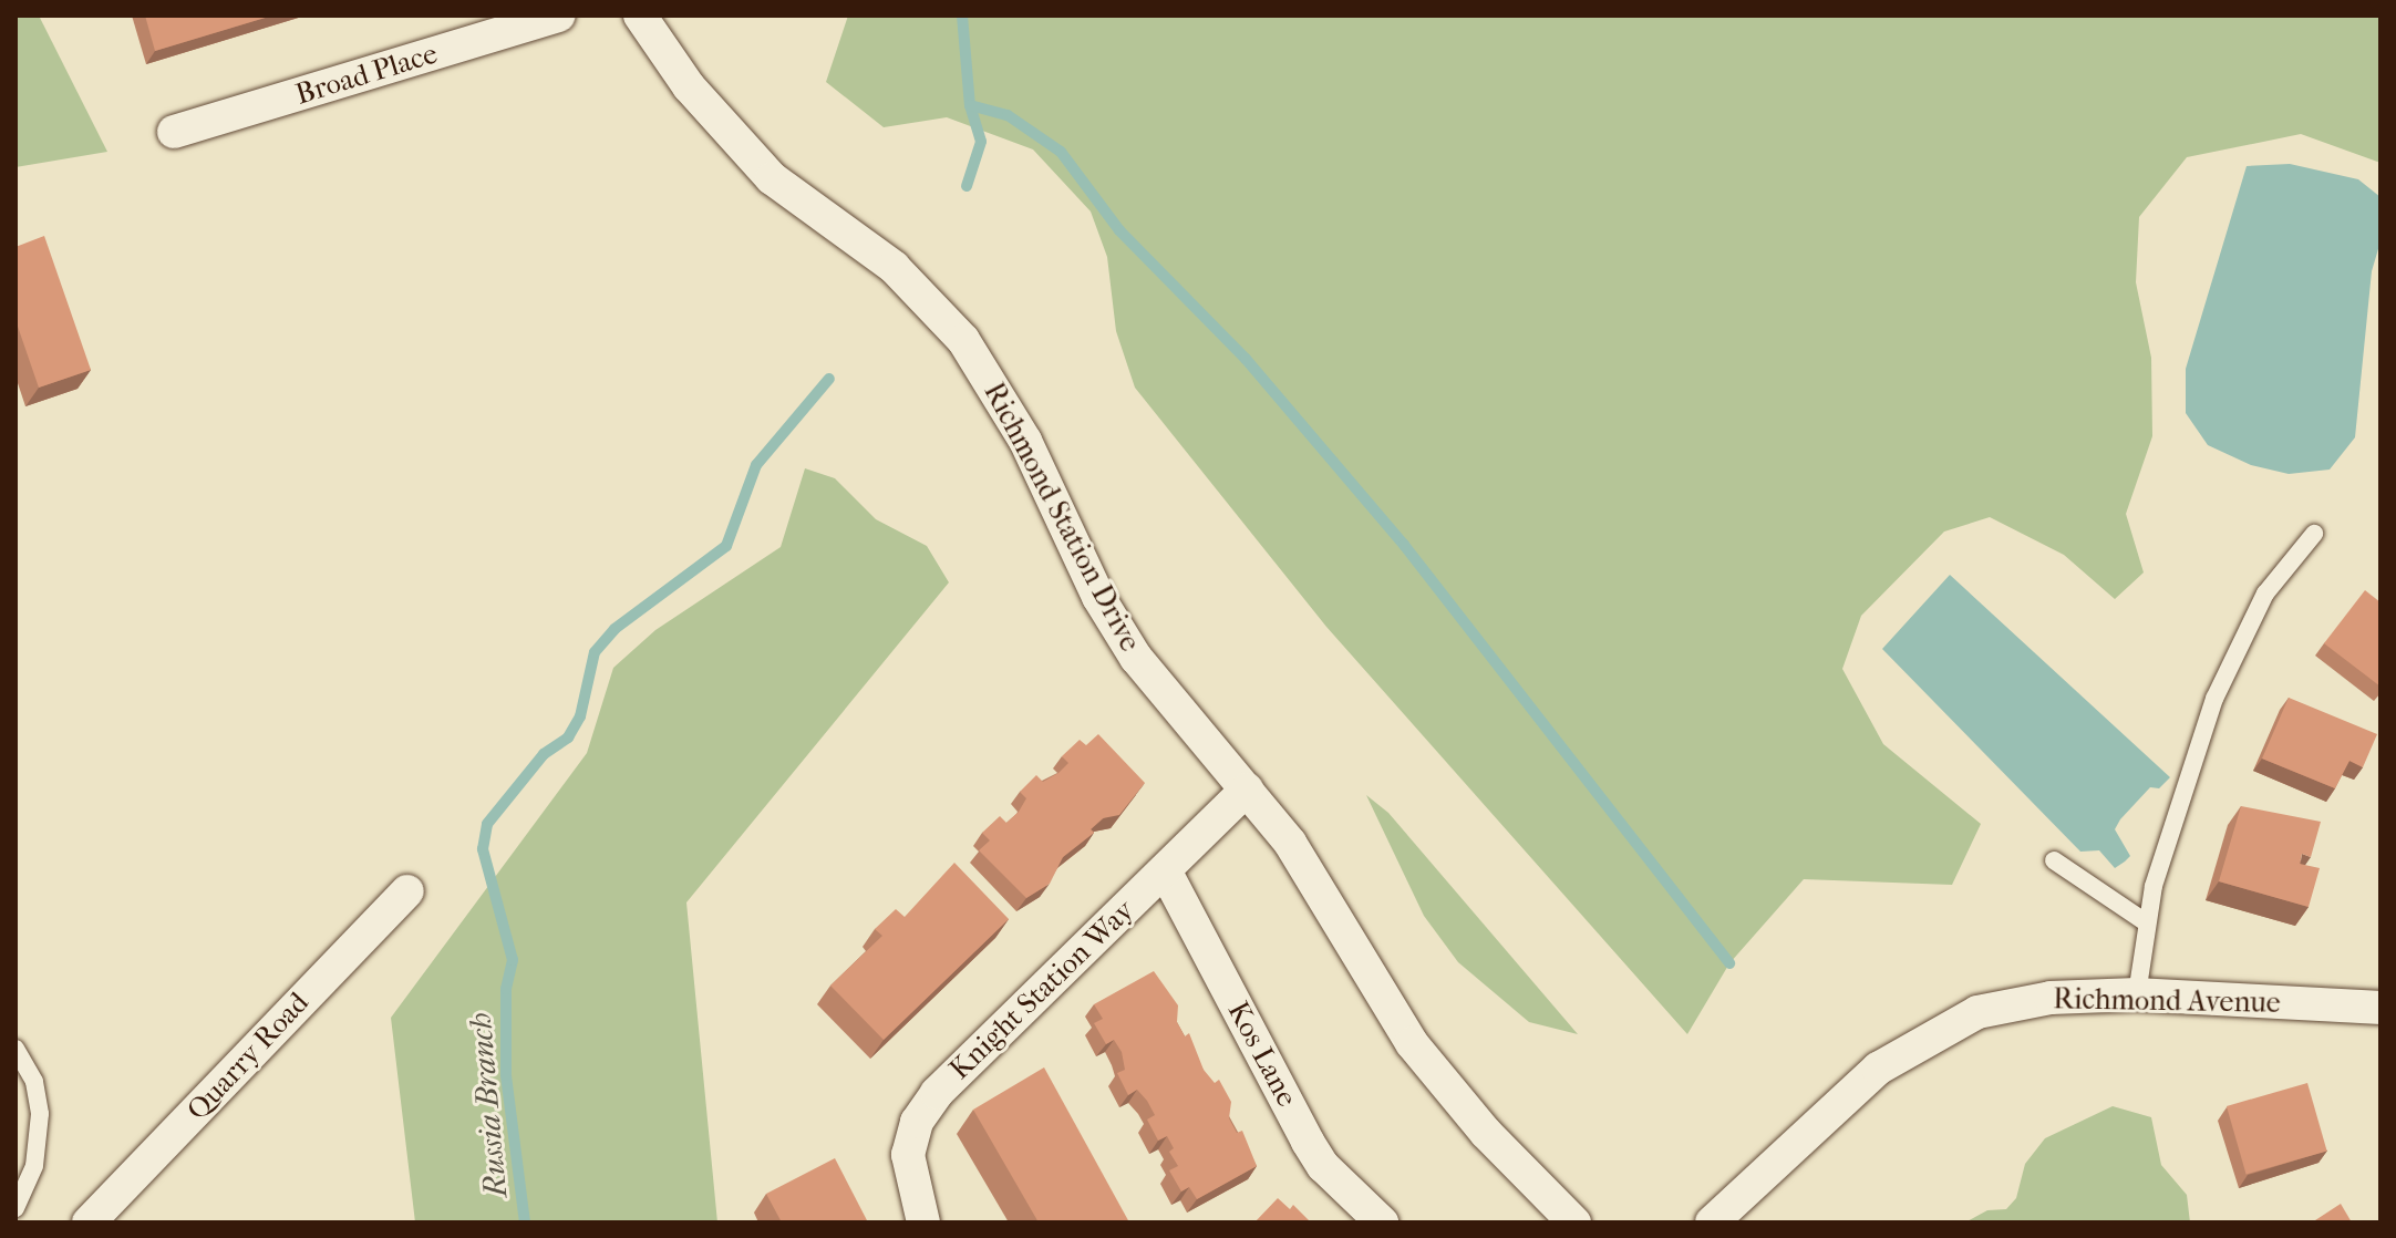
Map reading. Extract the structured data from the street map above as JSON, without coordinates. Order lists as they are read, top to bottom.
{
  "streets": {
    "street": [
      "Broad Place",
      "Richmond Station Drive",
      "Knight Station Way",
      "Richmond Avenue",
      "Kos Lane",
      "Quarry Road"
    ]
  },
  "crossings": [
    ["Richmond Station Drive", "Knight Station Way"],
    ["Knight Station Way", "Kos Lane"]
  ],
  "water": ["Russia Branch"]
}
